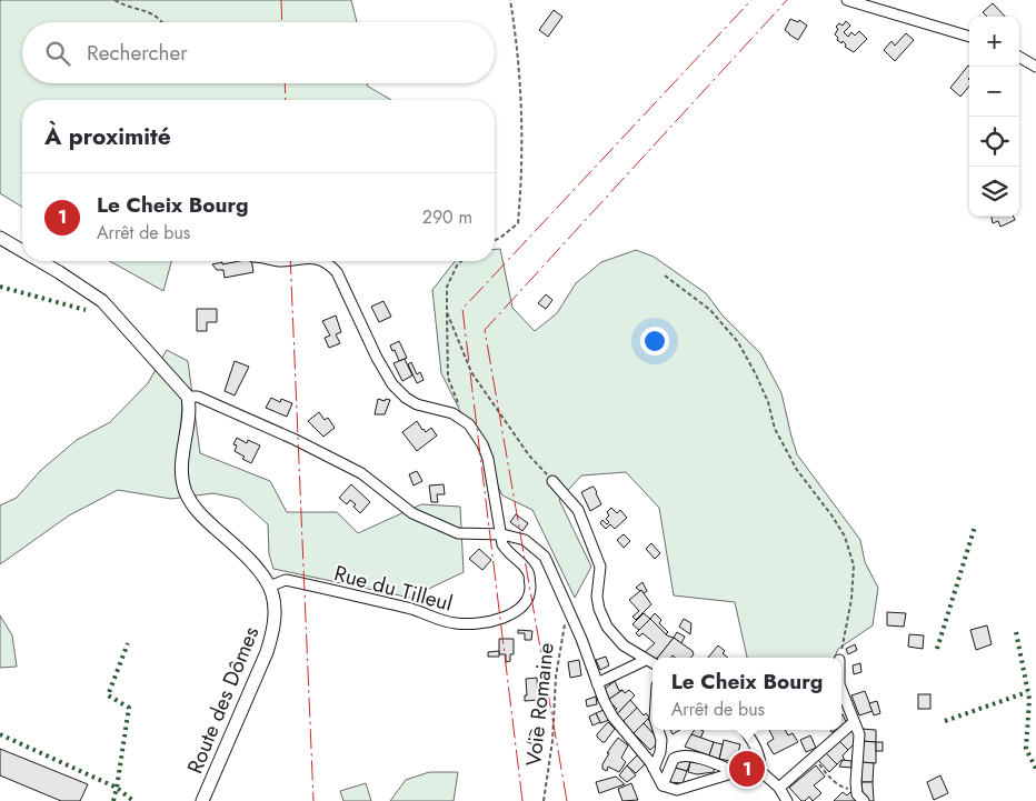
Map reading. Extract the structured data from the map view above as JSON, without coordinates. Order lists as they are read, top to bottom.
{
  "streets": {
    "street": ["Rue du Tilleul", "Route des Dômes"],
    "path": ["Voie Romaine"]
  },
  "crossings": [
    ["Rue du Tilleul", "Route des Dômes"]
  ],
  "page": {
    "map_buttons": ["+", "−"],
    "search": "Rechercher",
    "heading": "À proximité",
    "list": [
      {
        "mark": "1",
        "name": "Le Cheix Bourg",
        "note": "Arrêt de bus",
        "value": "290 m"
      }
    ],
    "popup": ["Le Cheix Bourg", "Arrêt de bus"],
    "pins": "1"
  }
}
